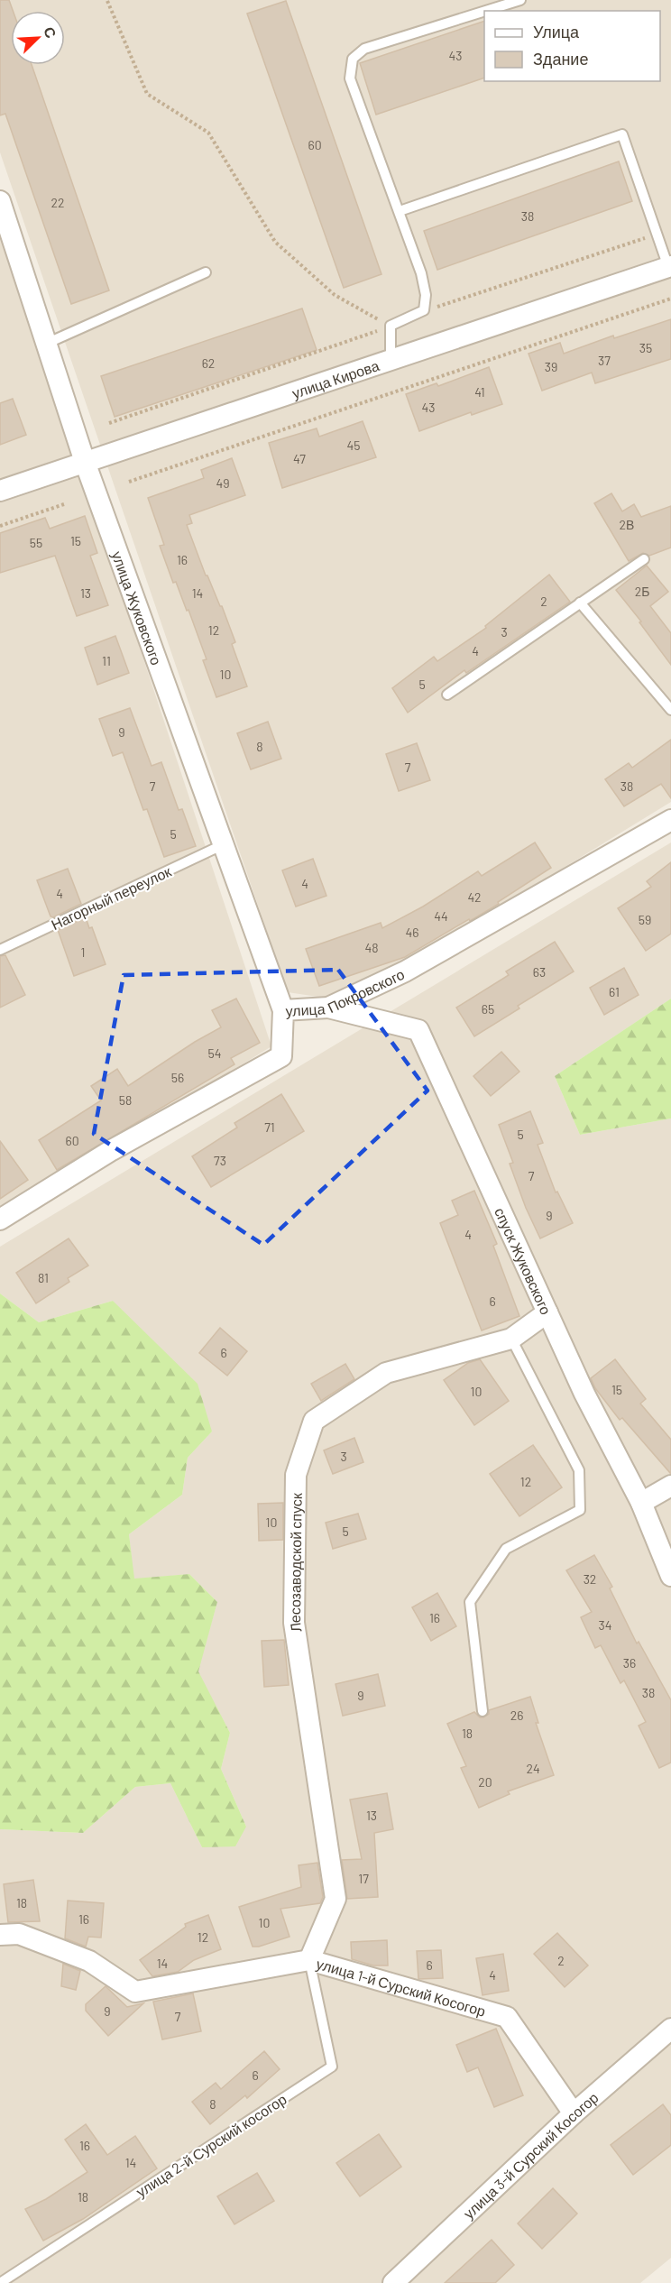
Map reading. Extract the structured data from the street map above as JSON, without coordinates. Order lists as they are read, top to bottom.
{
  "streets": {
    "street": [
      "улица Кирова",
      "улица Жуковского",
      "улица Покровского",
      "спуск Жуковского",
      "Лесозаводской спуск",
      "улица 1-й Сурский Косогор",
      "улица 3-й Сурский Косогор"
    ],
    "lane": ["Нагорный переулок", "улица 2-й Сурский косогор"]
  },
  "crossings": [
    ["улица Кирова", "улица Жуковского"],
    ["улица Жуковского", "Нагорный переулок"],
    ["улица Жуковского", "улица Покровского"],
    ["улица Покровского", "спуск Жуковского"],
    ["спуск Жуковского", "Лесозаводской спуск"],
    ["Лесозаводской спуск", "улица 1-й Сурский Косогор"],
    ["Лесозаводской спуск", "улица 2-й Сурский косогор"],
    ["улица 1-й Сурский Косогор", "улица 2-й Сурский косогор"],
    ["улица 1-й Сурский Косогор", "улица 3-й Сурский Косогор"]
  ],
  "house_numbers": [
    "43",
    "60",
    "22",
    "38",
    "35",
    "37",
    "62",
    "39",
    "41",
    "43",
    "45",
    "47",
    "49",
    "2В",
    "15",
    "55",
    "16",
    "2Б",
    "13",
    "14",
    "2",
    "12",
    "3",
    "4",
    "11",
    "10",
    "5",
    "9",
    "8",
    "7",
    "7",
    "38",
    "5",
    "4",
    "4",
    "42",
    "44",
    "59",
    "46",
    "48",
    "1",
    "63",
    "61",
    "65",
    "54",
    "56",
    "58",
    "71",
    "5",
    "60",
    "73",
    "7",
    "9",
    "4",
    "81",
    "6",
    "6",
    "15",
    "10",
    "3",
    "12",
    "10",
    "5",
    "32",
    "16",
    "34",
    "36",
    "38",
    "9",
    "26",
    "18",
    "24",
    "20",
    "13",
    "17",
    "18",
    "16",
    "10",
    "12",
    "2",
    "14",
    "6",
    "4",
    "9",
    "7",
    "6",
    "8",
    "16",
    "14",
    "18"
  ],
  "legend": ["Улица", "Здание"],
  "north": "top right"
}
